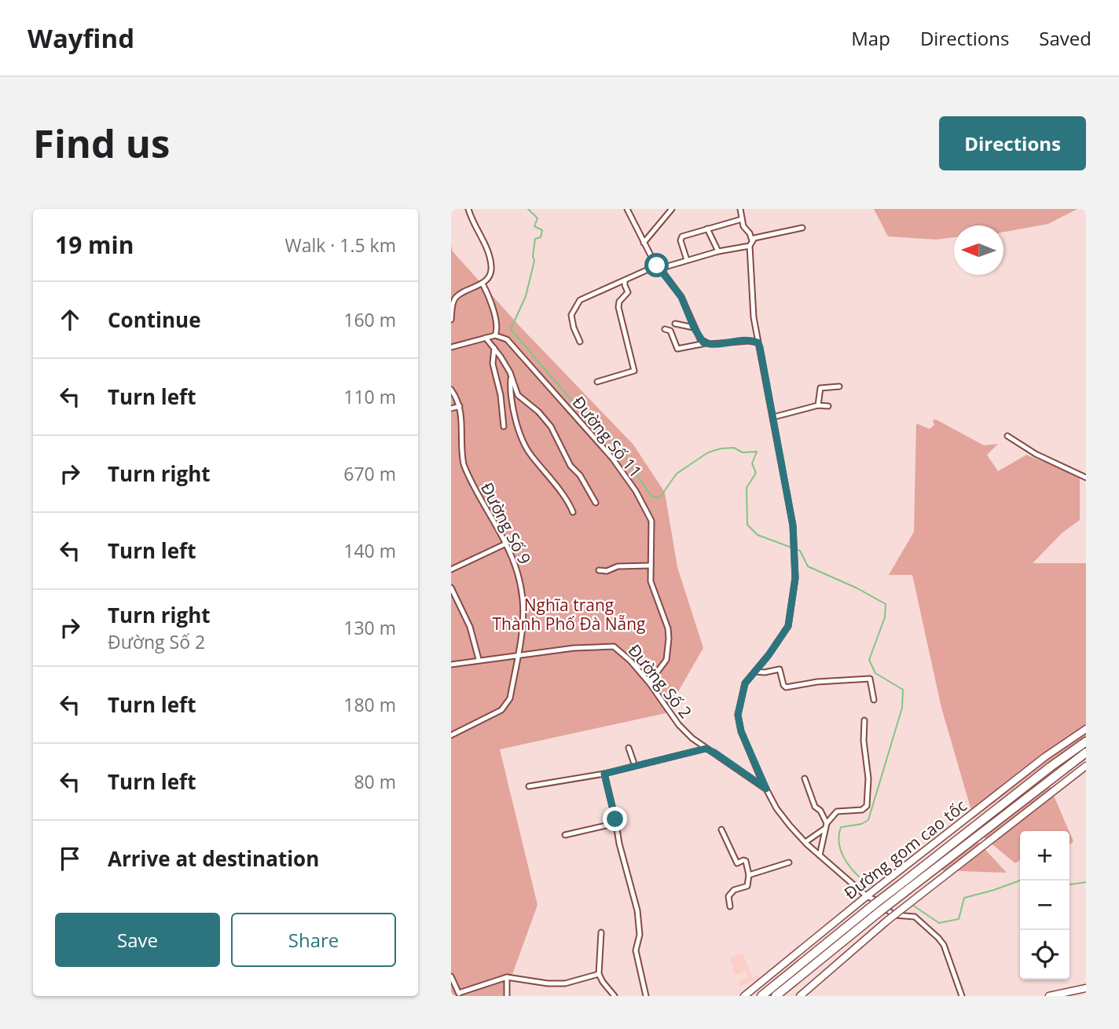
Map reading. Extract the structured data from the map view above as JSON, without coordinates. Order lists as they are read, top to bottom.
{
  "streets": {
    "main road": ["Đường gom cao tốc"],
    "street": ["Đường Số 11", "Đường Số 9", "Đường Số 2"]
  },
  "crossings": [
    ["Đường Số 11", "Đường Số 2"],
    ["Đường Số 9", "Đường Số 2"]
  ],
  "parks": ["Nghĩa trang Thành Phố Đà Nẵng"],
  "north": "left",
  "page": {
    "header": "Wayfind",
    "nav": ["Map", "Directions", "Saved"],
    "buttons": [
      "Directions",
      ["Save", "Share"]
    ],
    "title": "Find us",
    "heading": ["19 min", "Walk · 1.5 km"],
    "list": [
      ["Continue", "160 m"],
      ["Turn left", "110 m"],
      ["Turn right", "670 m"],
      ["Turn left", "140 m"],
      ["Turn right", "Đường Số 2", "130 m"],
      ["Turn left", "180 m"],
      ["Turn left", "80 m"],
      "Arrive at destination"
    ],
    "map_buttons": ["+", "−"]
  }
}
